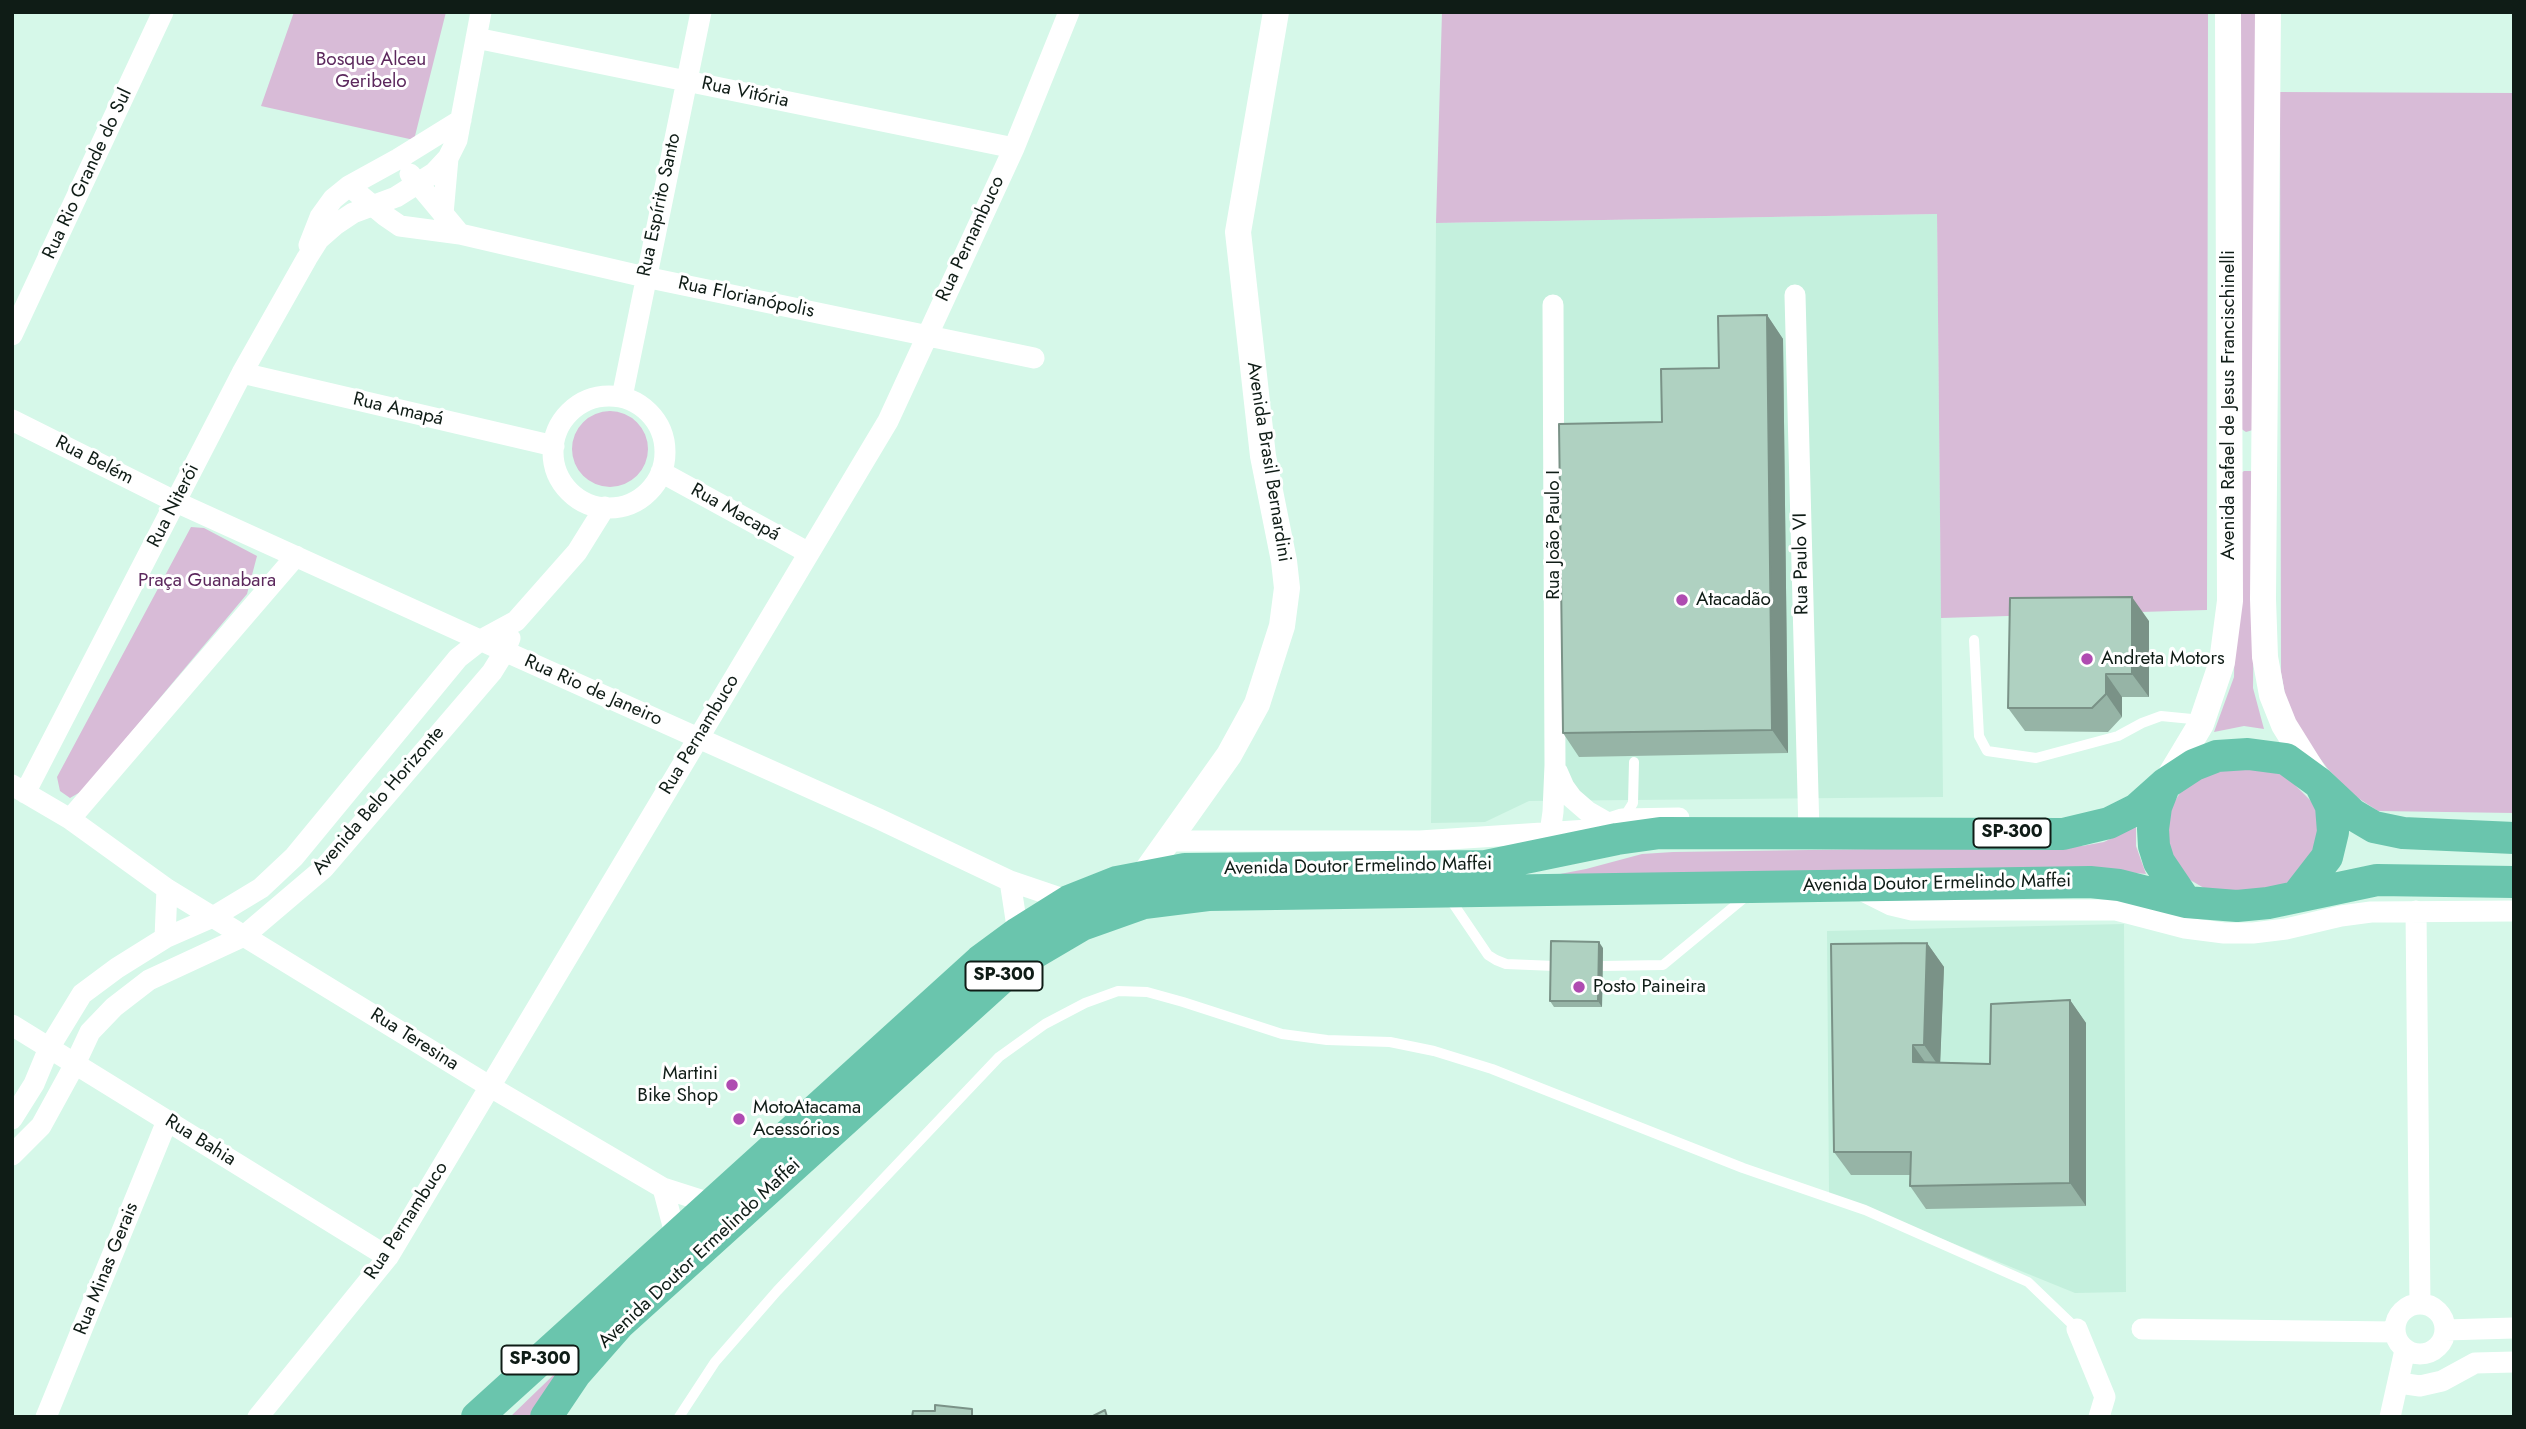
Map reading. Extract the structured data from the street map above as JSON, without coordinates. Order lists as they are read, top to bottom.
{
  "streets": {
    "main road": ["SP-300", "Avenida Doutor Ermelindo Maffei"],
    "street": [
      "Rua Vitória",
      "Rua Rio Grande do Sul",
      "Rua Espírito Santo",
      "Rua Pernambuco",
      "Rua Florianópolis",
      "Avenida Rafael de Jesus Francischinelli",
      "Rua Amapá",
      "Rua Belém",
      "Avenida Brasil Bernardini",
      "Rua Niterói",
      "Rua Macapá",
      "Rua João Paulo I",
      "Rua Paulo VI",
      "Rua Rio de Janeiro",
      "Avenida Belo Horizonte",
      "Rua Teresina",
      "Rua Bahia",
      "Rua Minas Gerais"
    ]
  },
  "crossings": [
    ["Rua Vitória", "Rua Espírito Santo"],
    ["Rua Vitória", "Rua Pernambuco"],
    ["Rua Espírito Santo", "Rua Florianópolis"],
    ["Rua Espírito Santo", "Rua Amapá"],
    ["Rua Espírito Santo", "Rua Macapá"],
    ["Rua Espírito Santo", "Avenida Belo Horizonte"],
    ["Rua Pernambuco", "Rua Florianópolis"],
    ["Rua Pernambuco", "Rua Macapá"],
    ["Rua Pernambuco", "Rua Rio de Janeiro"],
    ["Rua Pernambuco", "Rua Teresina"],
    ["Rua Pernambuco", "Rua Bahia"],
    ["Rua Florianópolis", "Rua Niterói"],
    ["Avenida Rafael de Jesus Francischinelli", "Avenida Doutor Ermelindo Maffei"],
    ["Rua Amapá", "Rua Niterói"],
    ["Rua Amapá", "Rua Macapá"],
    ["Rua Amapá", "Avenida Belo Horizonte"],
    ["Rua Belém", "Rua Niterói"],
    ["Rua Belém", "Rua Rio de Janeiro"],
    ["Avenida Brasil Bernardini", "Avenida Doutor Ermelindo Maffei"],
    ["Rua Niterói", "Rua Rio de Janeiro"],
    ["Rua Niterói", "Rua Teresina"],
    ["Rua Macapá", "Avenida Belo Horizonte"],
    ["Rua João Paulo I", "Avenida Doutor Ermelindo Maffei"],
    ["Rua Paulo VI", "Avenida Doutor Ermelindo Maffei"],
    ["Rua Rio de Janeiro", "Avenida Belo Horizonte"],
    ["Rua Rio de Janeiro", "Avenida Doutor Ermelindo Maffei"],
    ["Avenida Belo Horizonte", "Rua Teresina"],
    ["Avenida Belo Horizonte", "Rua Bahia"],
    ["Avenida Doutor Ermelindo Maffei", "Rua Teresina"],
    ["Rua Bahia", "Rua Minas Gerais"]
  ],
  "parks": ["Bosque Alceu Geribelo", "Praça Guanabara"],
  "places": [
    "Atacadão",
    "Andreta Motors",
    "Posto Paineira",
    "Martini Bike Shop",
    "MotoAtacama Acessórios"
  ]
}
